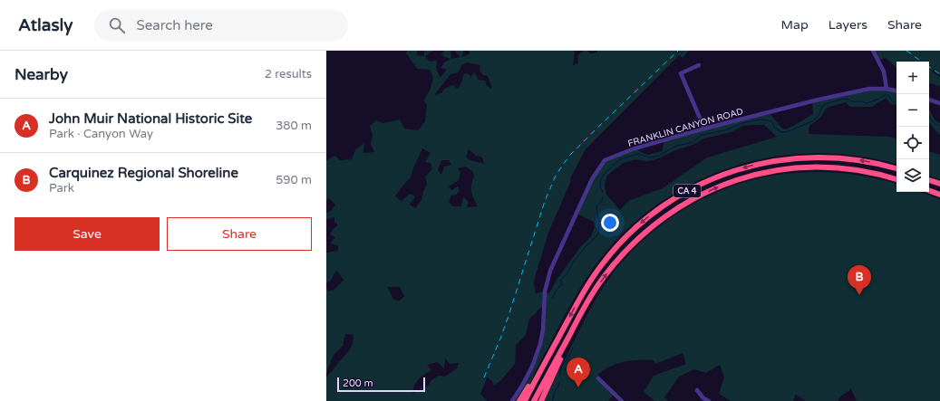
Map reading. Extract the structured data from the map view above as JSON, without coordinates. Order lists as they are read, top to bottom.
{
  "streets": {
    "highway": ["CA 4"],
    "street": ["FRANKLIN CANYON ROAD"]
  },
  "scale_bar": "200 m",
  "page": {
    "header": "Atlasly",
    "search": "Search here",
    "nav": ["Map", "Layers", "Share"],
    "heading": ["Nearby", "2 results"],
    "map_buttons": ["+", "−"],
    "list": [
      {
        "mark": "A",
        "name": "John Muir National Historic Site",
        "note": "Park · Canyon Way",
        "value": "380 m"
      },
      {
        "mark": "B",
        "name": "Carquinez Regional Shoreline",
        "note": "Park",
        "value": "590 m"
      }
    ],
    "buttons": ["Save", "Share"],
    "pins": ["B", "A"],
    "scale": "200 m"
  }
}
